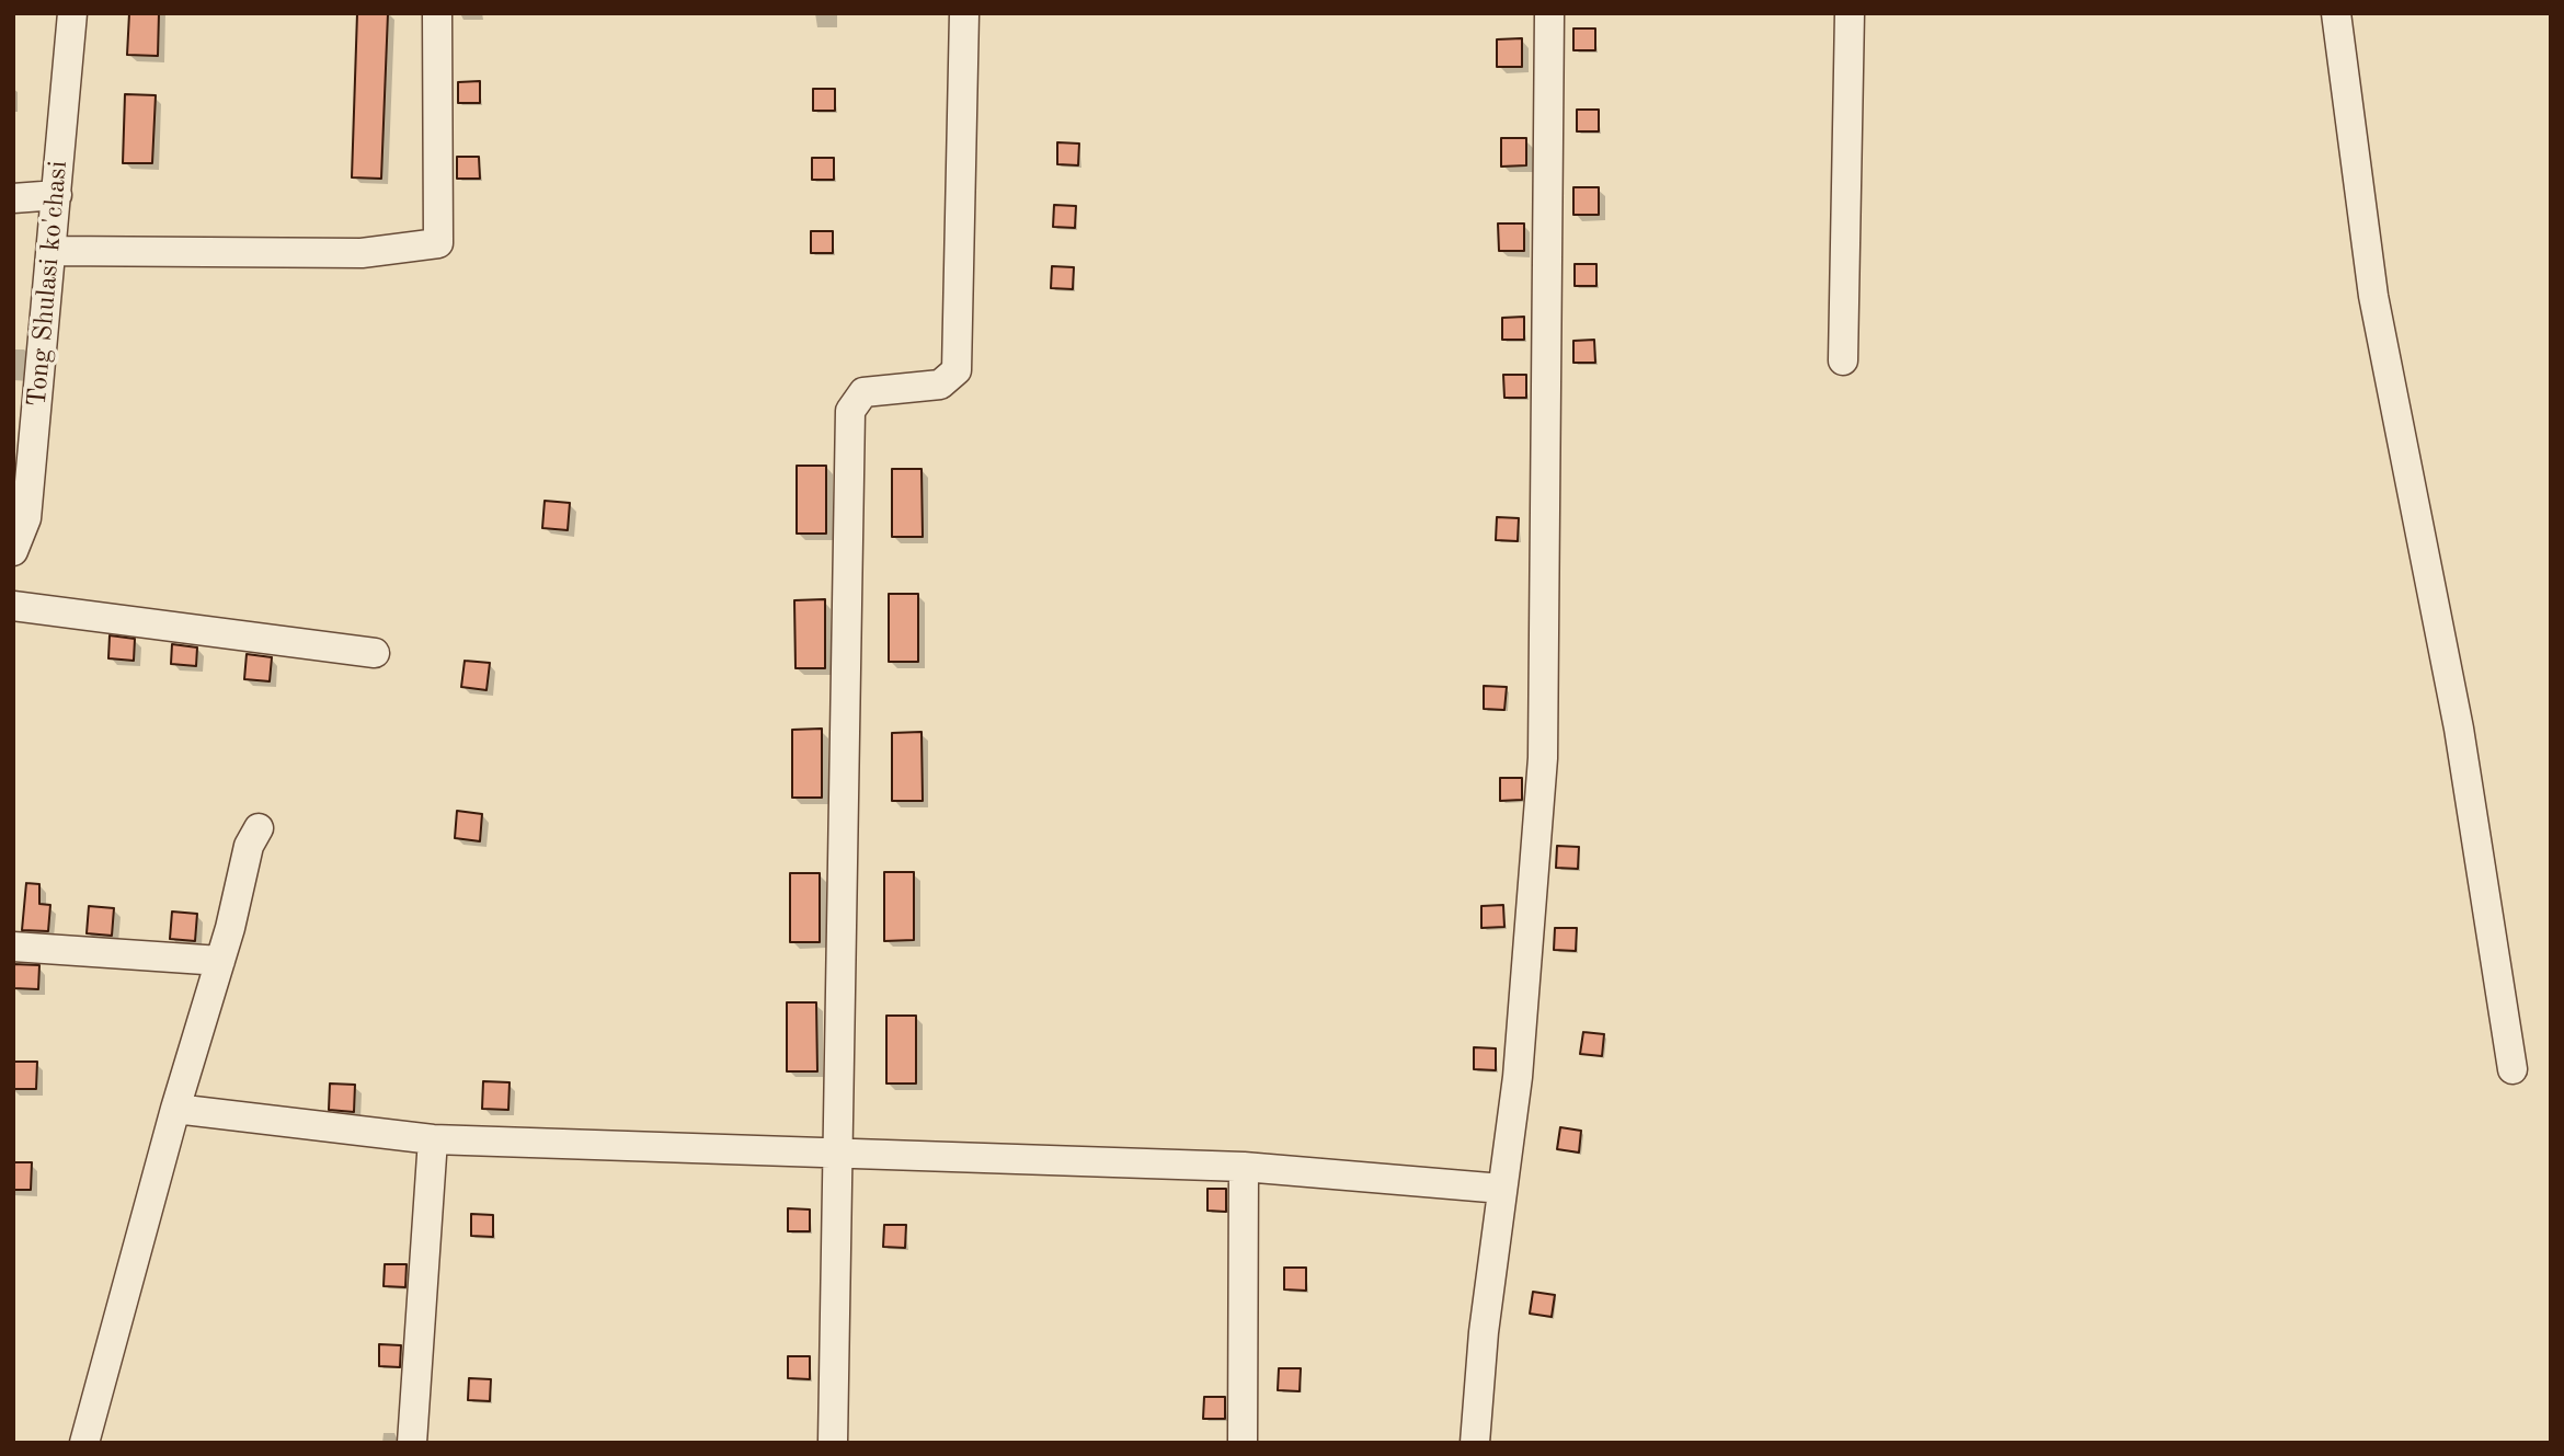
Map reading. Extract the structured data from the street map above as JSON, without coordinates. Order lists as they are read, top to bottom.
{
  "streets": {
    "street": ["Tong Shulasi ko'chasi"]
  }
}
